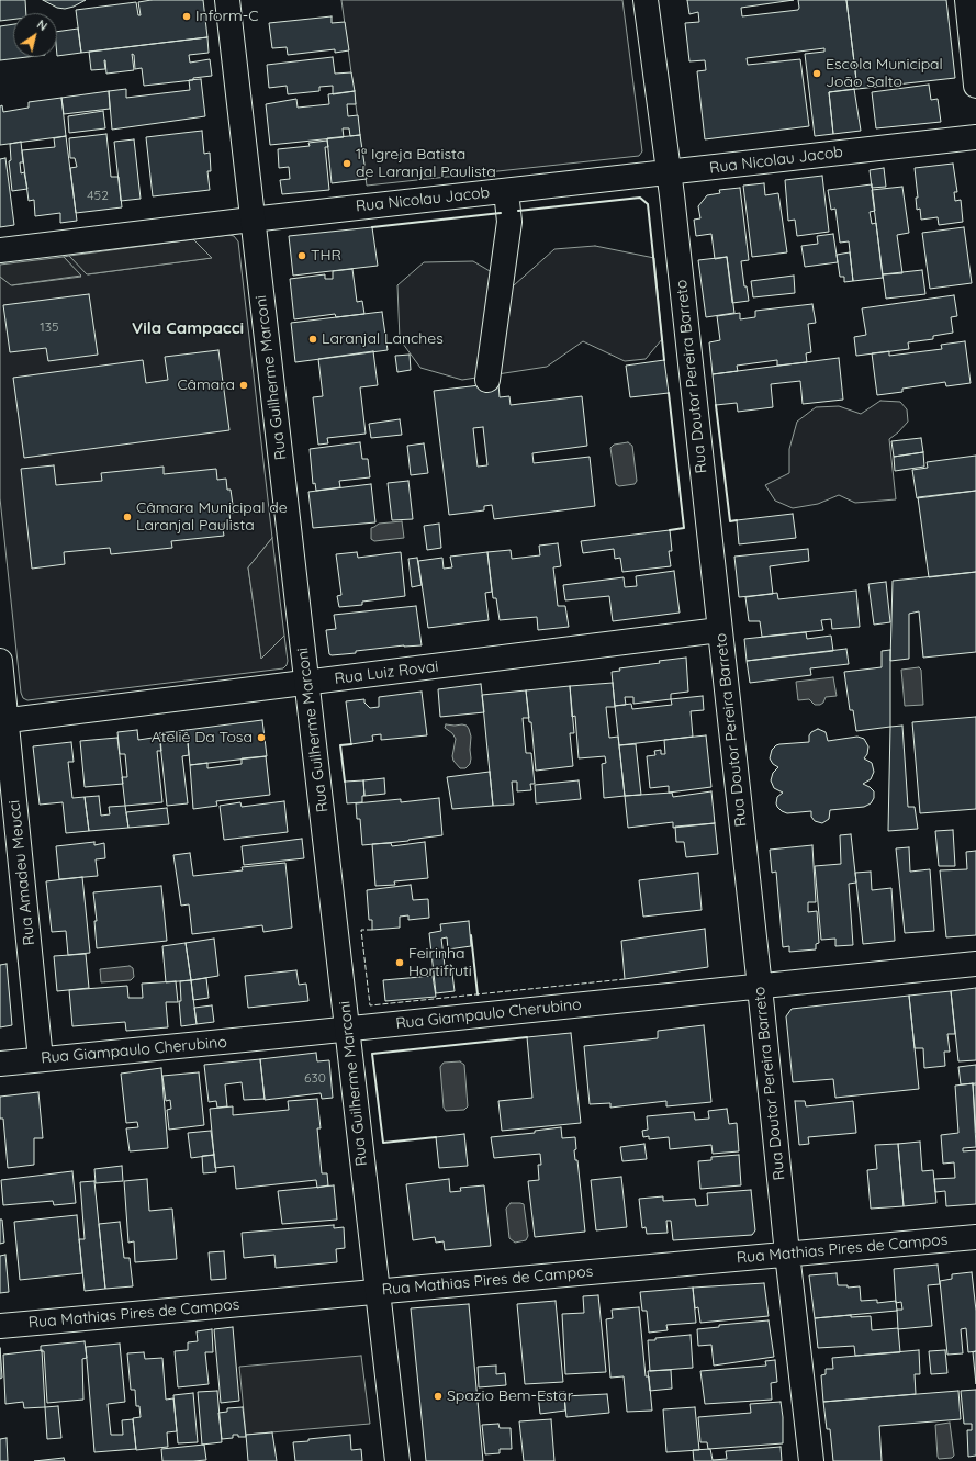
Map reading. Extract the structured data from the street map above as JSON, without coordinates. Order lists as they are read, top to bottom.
{
  "streets": {
    "street": [
      "Rua Nicolau Jacob",
      "Rua Doutor Pereira Barreto",
      "Rua Guilherme Marconi",
      "Rua Luiz Rovai",
      "Rua Amadeu Meucci",
      "Rua Giampaulo Cherubino",
      "Rua Mathias Pires de Campos"
    ]
  },
  "crossings": [
    ["Rua Nicolau Jacob", "Rua Doutor Pereira Barreto"],
    ["Rua Nicolau Jacob", "Rua Guilherme Marconi"],
    ["Rua Doutor Pereira Barreto", "Rua Luiz Rovai"],
    ["Rua Doutor Pereira Barreto", "Rua Giampaulo Cherubino"],
    ["Rua Doutor Pereira Barreto", "Rua Mathias Pires de Campos"],
    ["Rua Guilherme Marconi", "Rua Luiz Rovai"],
    ["Rua Guilherme Marconi", "Rua Giampaulo Cherubino"],
    ["Rua Guilherme Marconi", "Rua Mathias Pires de Campos"],
    ["Rua Luiz Rovai", "Rua Amadeu Meucci"],
    ["Rua Amadeu Meucci", "Rua Giampaulo Cherubino"]
  ],
  "districts": ["Vila Campacci"],
  "places": [
    "Inform-C",
    "Escola Municipal João Salto",
    "1ª Igreja Batista de Laranjal Paulista",
    "THR",
    "Laranjal Lanches",
    "Câmara",
    "Câmara Municipal de Laranjal Paulista",
    "Ateliê Da Tosa",
    "Feirinha Hortifruti",
    "Spazio Bem-Estar"
  ],
  "house_numbers": ["452", "135", "630"],
  "north": "top right"
}
